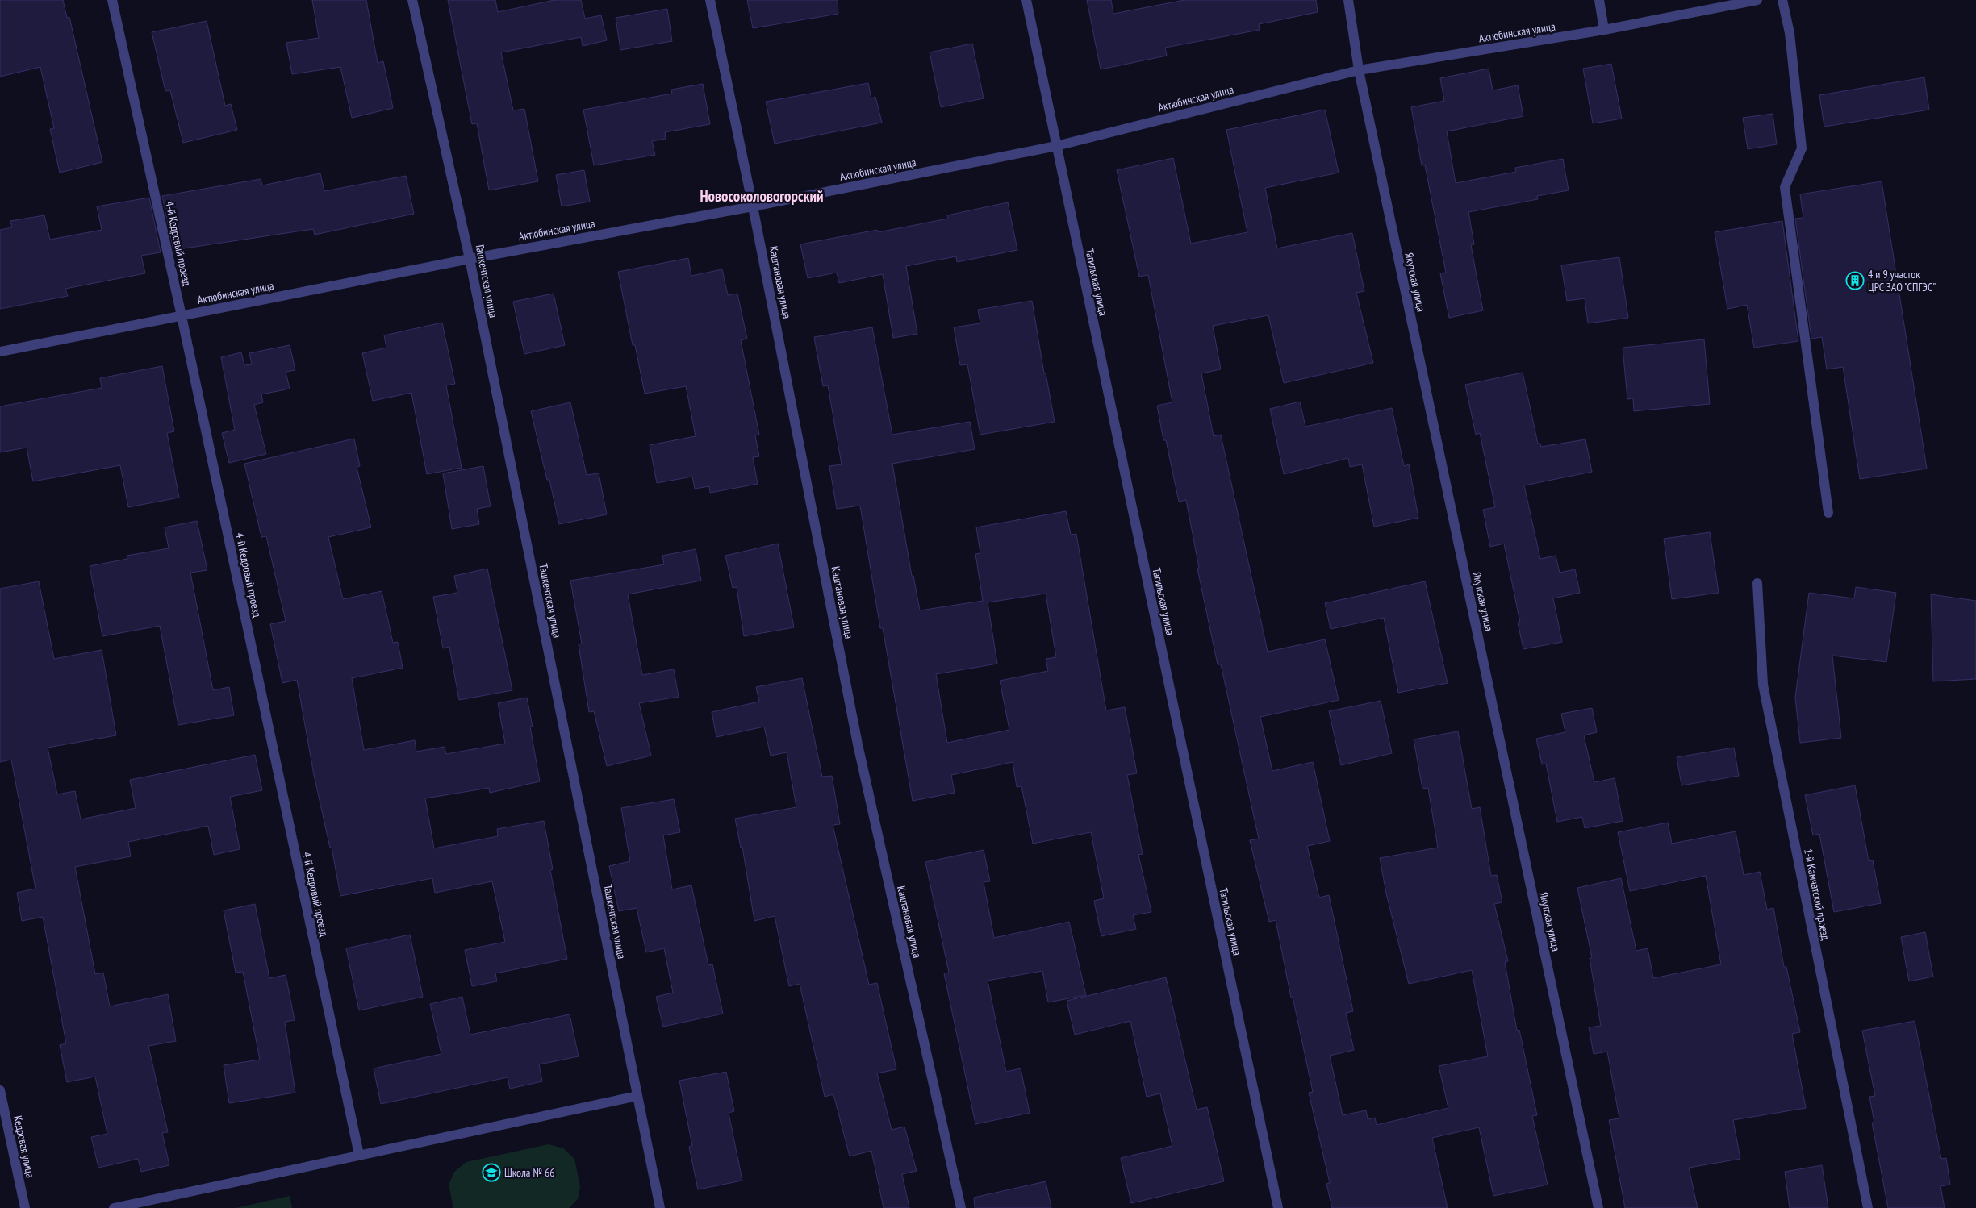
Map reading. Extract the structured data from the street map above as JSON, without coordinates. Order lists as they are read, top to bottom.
{
  "streets": {
    "street": [
      "Актюбинская улица",
      "4-й Кедровый проезд",
      "Ташкентская улица",
      "Каштановая улица",
      "Тагильская улица",
      "Якутская улица",
      "1-й Камчатский проезд",
      "Кедровая улица"
    ]
  },
  "crossings": [
    ["Актюбинская улица", "4-й Кедровый проезд"],
    ["Актюбинская улица", "Ташкентская улица"],
    ["Актюбинская улица", "Каштановая улица"],
    ["Актюбинская улица", "Тагильская улица"],
    ["Актюбинская улица", "Якутская улица"]
  ],
  "districts": ["Новосоколовогорский"],
  "places": {
    "building": ["4 и 9 участок ЦРС ЗАО \"СПГЭС\""],
    "school or university": ["Школа № 66"]
  }
}
